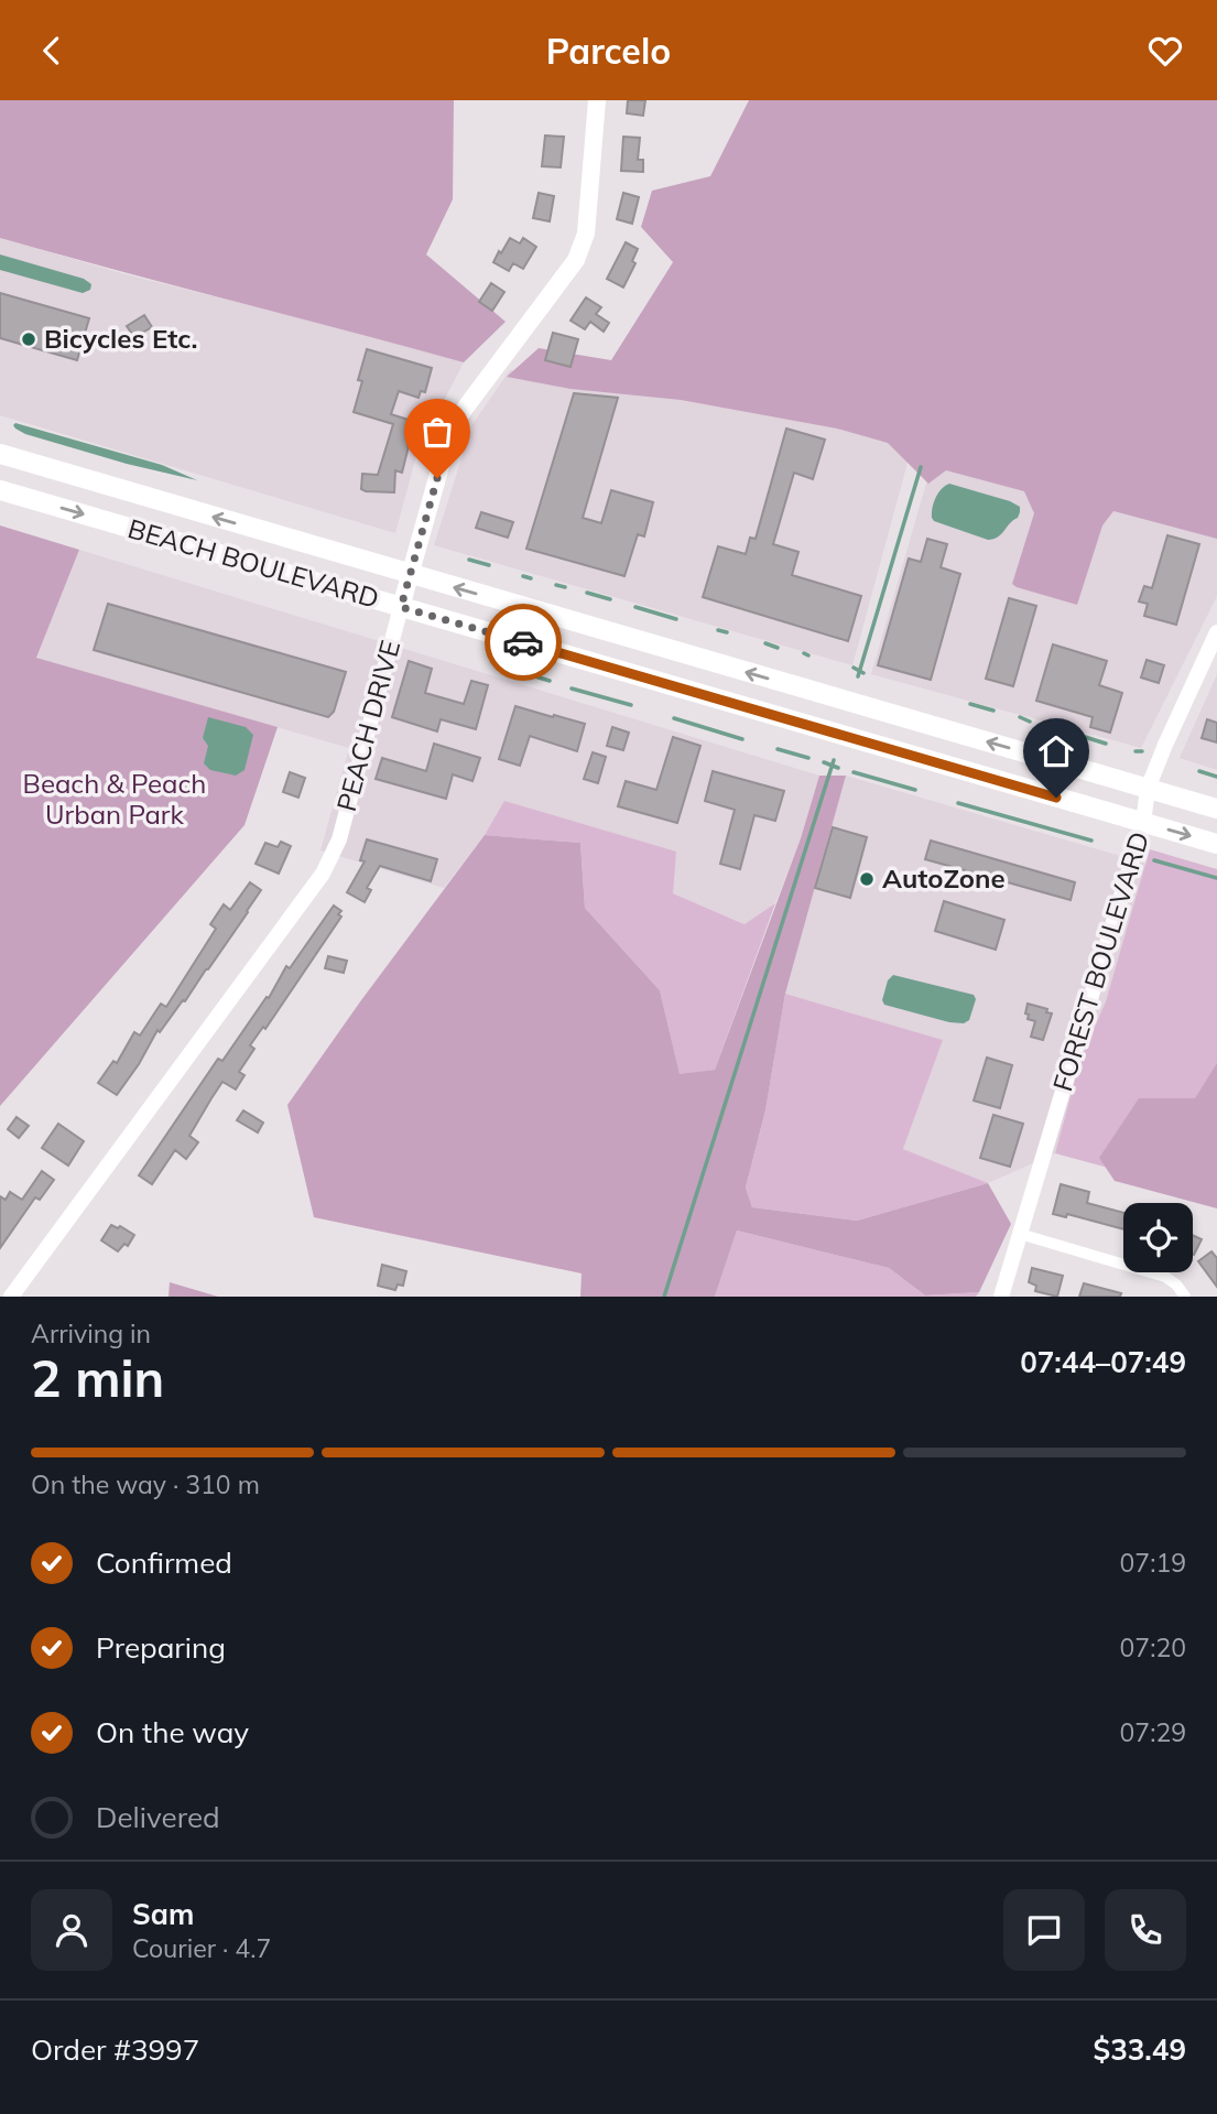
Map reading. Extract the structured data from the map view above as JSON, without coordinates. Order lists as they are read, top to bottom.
{
  "streets": {
    "highway": ["BEACH BOULEVARD"],
    "main road": ["PEACH DRIVE"],
    "street": ["FOREST BOULEVARD"]
  },
  "crossings": [
    ["BEACH BOULEVARD", "PEACH DRIVE"],
    ["BEACH BOULEVARD", "FOREST BOULEVARD"]
  ],
  "parks": ["Beach & Peach Urban Park"],
  "places": ["Bicycles Etc.", "AutoZone"],
  "page": {
    "header": "Parcelo",
    "heading": ["2 min", "Arriving in", "07:44–07:49"],
    "panel": [
      "Sam",
      "Courier · 4.7",
      "Order #3997",
      "$33.49"
    ],
    "bar": "On the way · 310 m",
    "list": [
      ["Confirmed", "07:19"],
      ["Preparing", "07:20"],
      ["On the way", "07:29"],
      "Delivered"
    ]
  }
}
